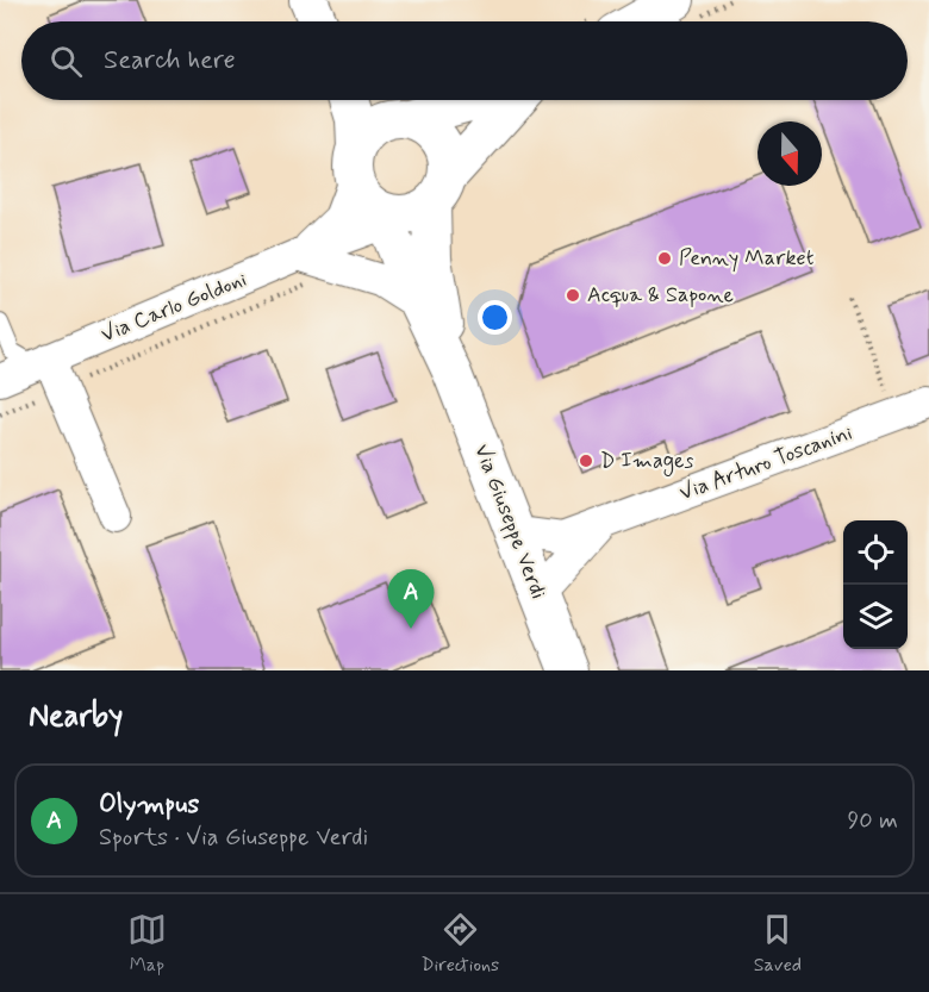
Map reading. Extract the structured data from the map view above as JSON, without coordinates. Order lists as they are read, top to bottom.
{
  "streets": {
    "street": ["Via Carlo Goldoni", "Via Arturo Toscanini", "Via Giuseppe Verdi"]
  },
  "crossings": [
    ["Via Carlo Goldoni", "Via Giuseppe Verdi"],
    ["Via Arturo Toscanini", "Via Giuseppe Verdi"]
  ],
  "places": ["Penny Market", "Acqua & Sapone", "D Images"],
  "north": "bottom",
  "page": {
    "search": "Search here",
    "pins": "A",
    "heading": "Nearby",
    "list": [
      {
        "mark": "A",
        "name": "Olympus",
        "note": "Sports · Via Giuseppe Verdi",
        "value": "90 m"
      }
    ],
    "nav": ["Map", "Directions", "Saved"]
  }
}
